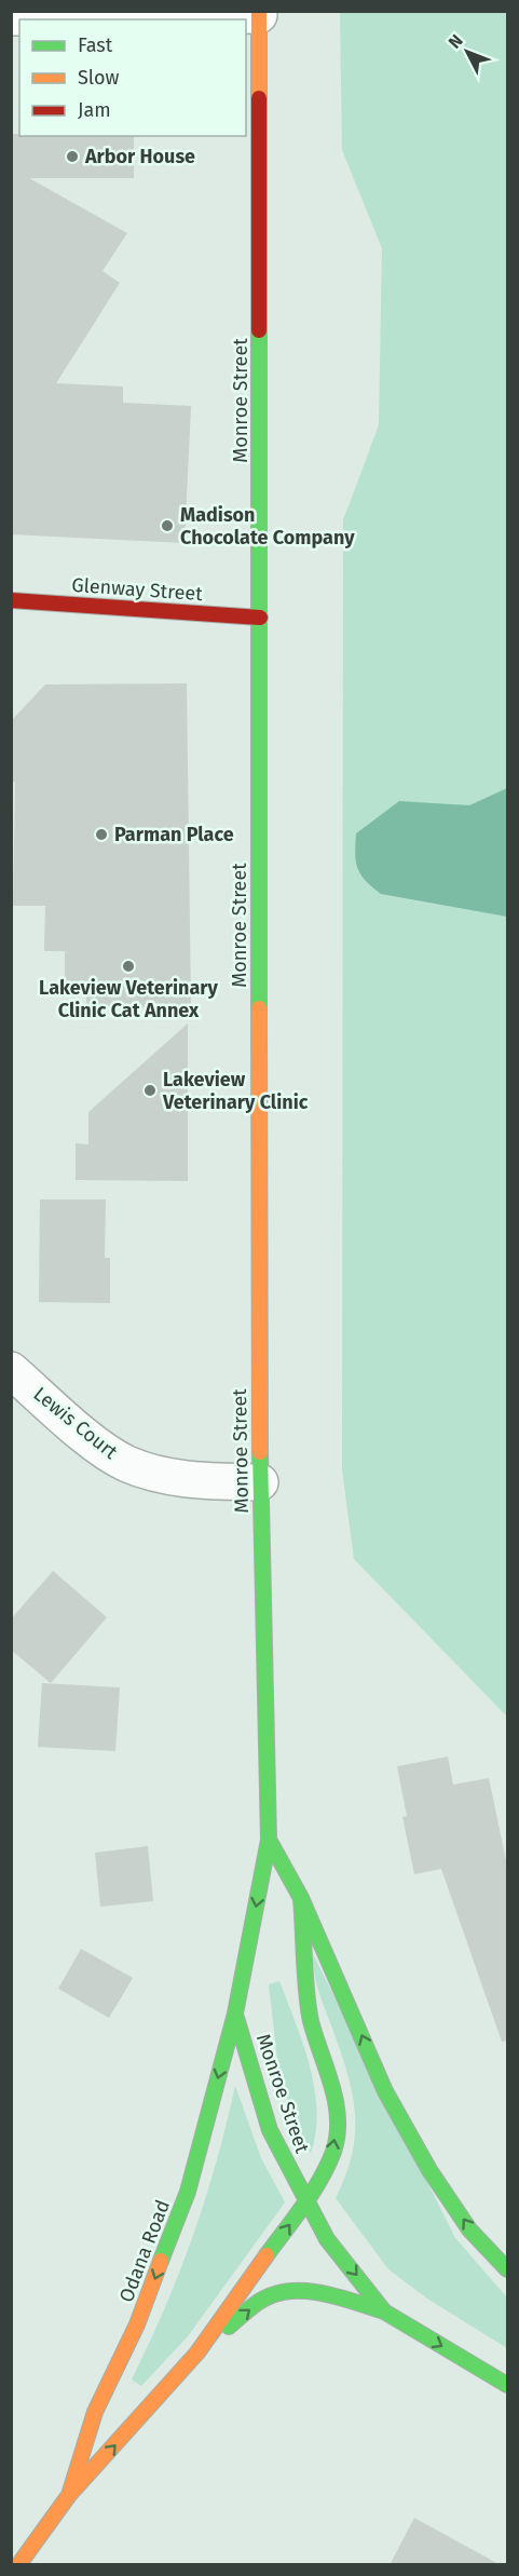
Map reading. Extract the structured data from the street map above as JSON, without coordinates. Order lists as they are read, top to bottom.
{
  "streets": {
    "main road": ["Monroe Street", "Glenway Street", "Odana Road"],
    "street": ["Lewis Court"]
  },
  "crossings": [
    ["Monroe Street", "Glenway Street"],
    ["Monroe Street", "Lewis Court"],
    ["Monroe Street", "Odana Road"]
  ],
  "places": [
    "Arbor House",
    "Madison Chocolate Company",
    "Parman Place",
    "Lakeview Veterinary Clinic Cat Annex",
    "Lakeview Veterinary Clinic"
  ],
  "legend": ["Fast", "Slow", "Jam"],
  "north": "top left"
}
